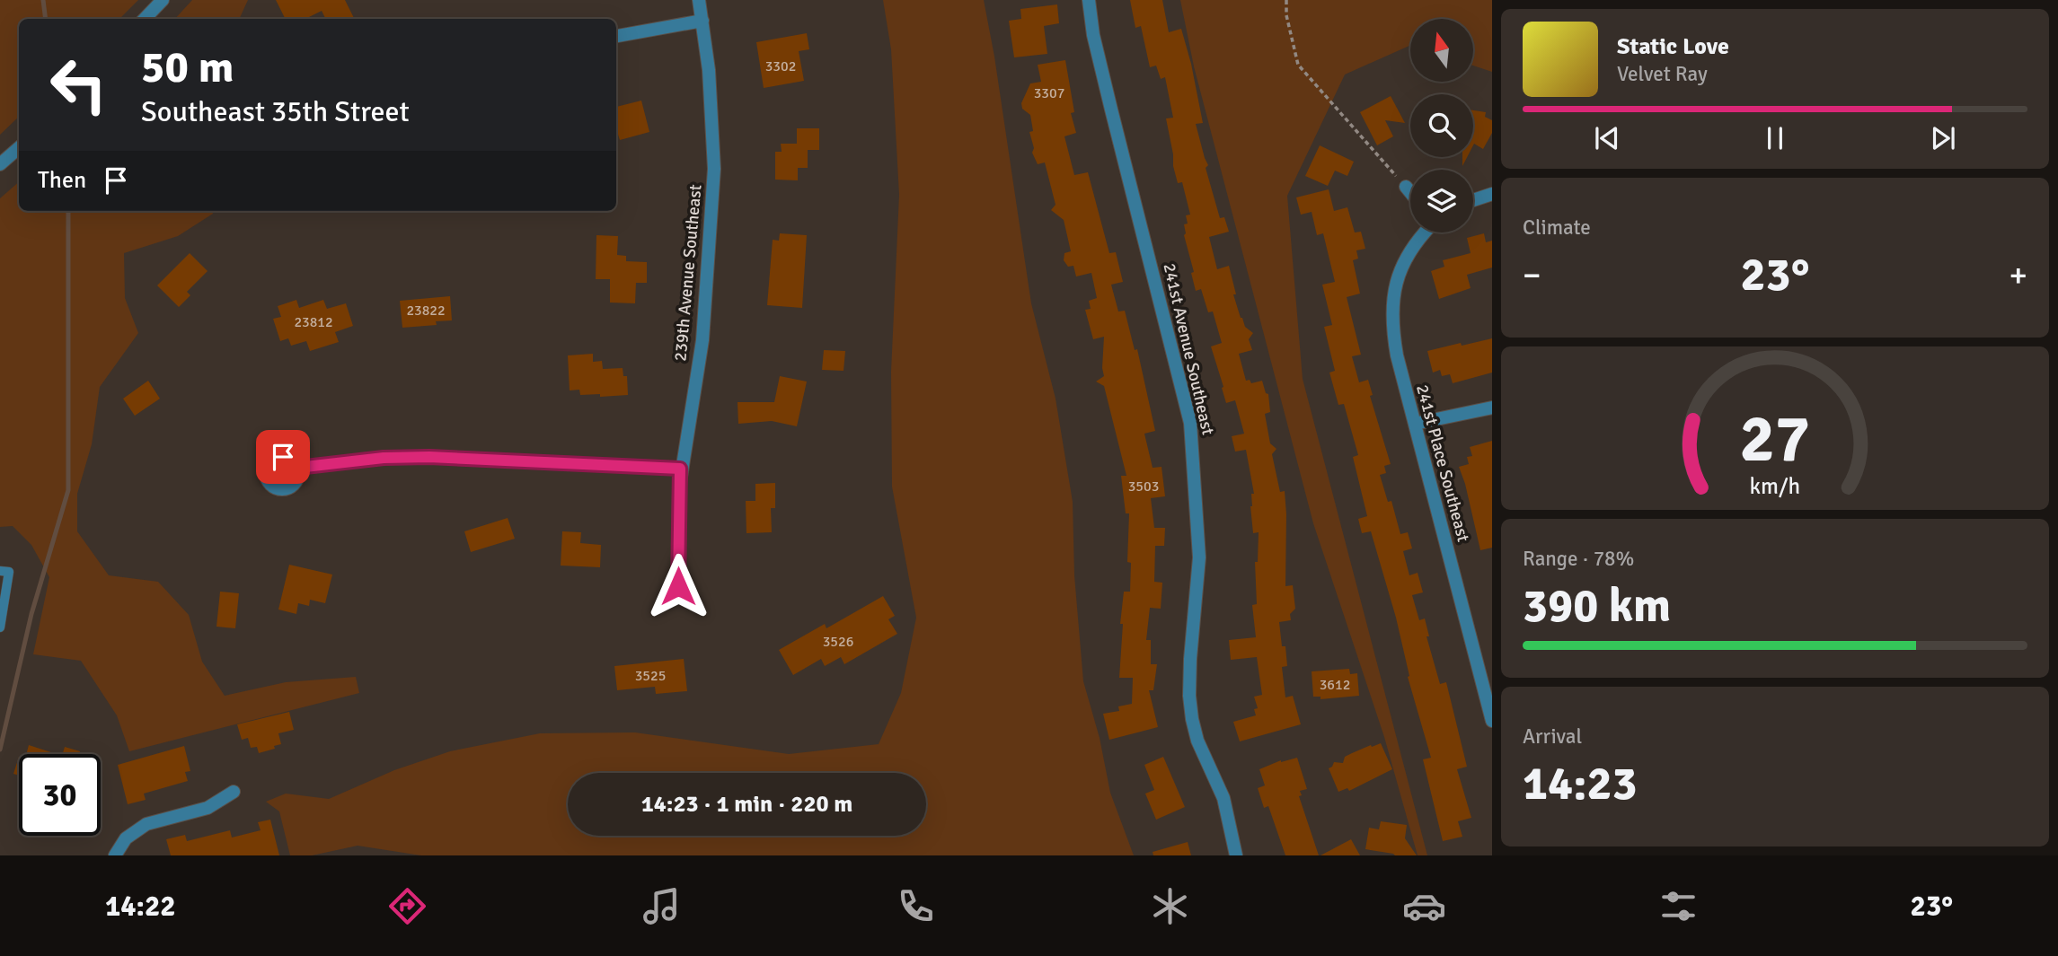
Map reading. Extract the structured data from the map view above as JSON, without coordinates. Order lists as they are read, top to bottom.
{
  "streets": {
    "street": ["239th Avenue Southeast", "241st Avenue Southeast", "241st Place Southeast"]
  },
  "house_numbers": [
    "3302",
    "3307",
    "23822",
    "23812",
    "3503",
    "3526",
    "3525",
    "3612"
  ],
  "north": "top",
  "page": {
    "turn": ["50 m", "Southeast 35th Street"],
    "song": ["Static Love", "Velvet Ray"],
    "then": "Then",
    "tile": [
      "Climate",
      ["Range · 78%", "390 km"],
      ["Arrival", "14:23"]
    ],
    "heat": ["−", "23°", "+"],
    "limit": "30",
    "trip": "14:23 · 1 min · 220 m",
    "tabs": ["14:22", "23°"],
    "gauge": ["27", "km/h"]
  }
}
